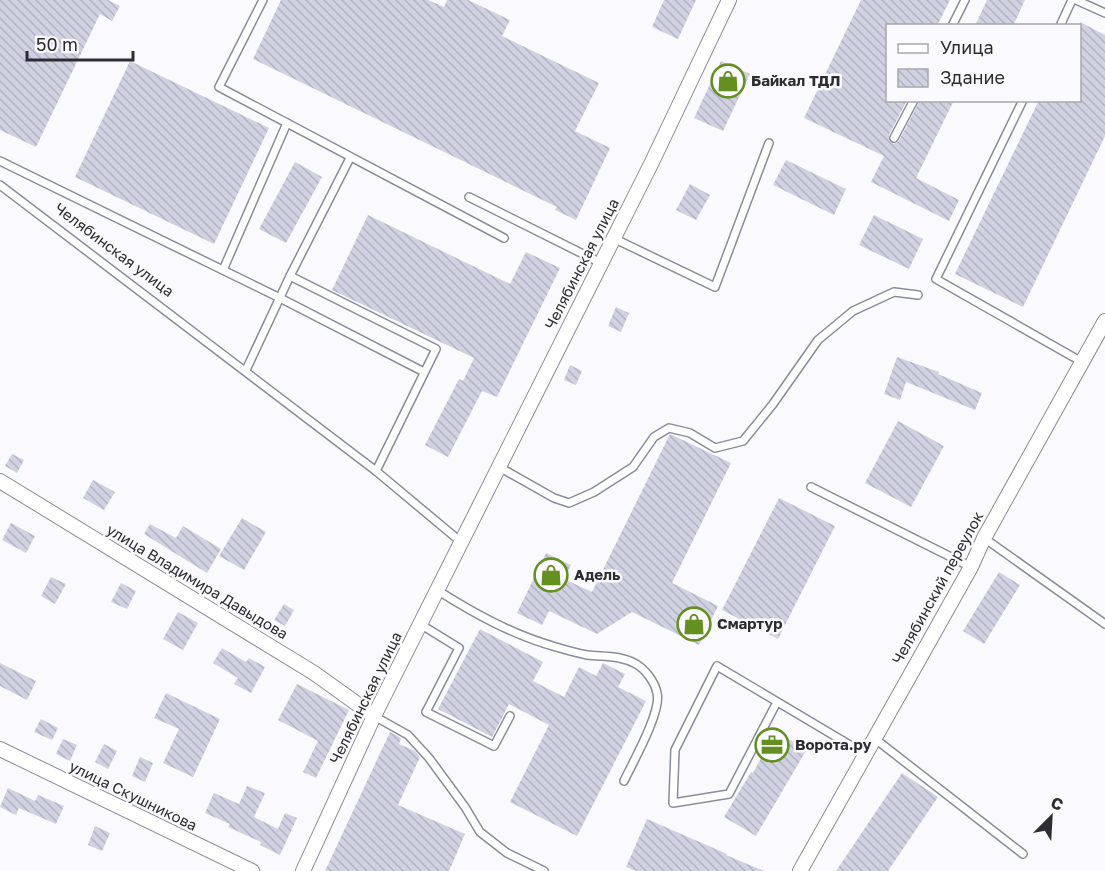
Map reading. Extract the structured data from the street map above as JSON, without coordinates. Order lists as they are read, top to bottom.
{
  "streets": {
    "street": [
      "Челябинская улица",
      "улица Владимира Давыдова",
      "Челябинский переулок",
      "улица Скушникова"
    ]
  },
  "crossings": [
    ["Челябинская улица", "улица Владимира Давыдова"]
  ],
  "places": {
    "shop": ["Байкал ТДЛ", "Адель", "Смартур"],
    "office": ["Ворота.ру"]
  },
  "legend": ["Улица", "Здание"],
  "scale_bar": "50 m",
  "north": "top right"
}
